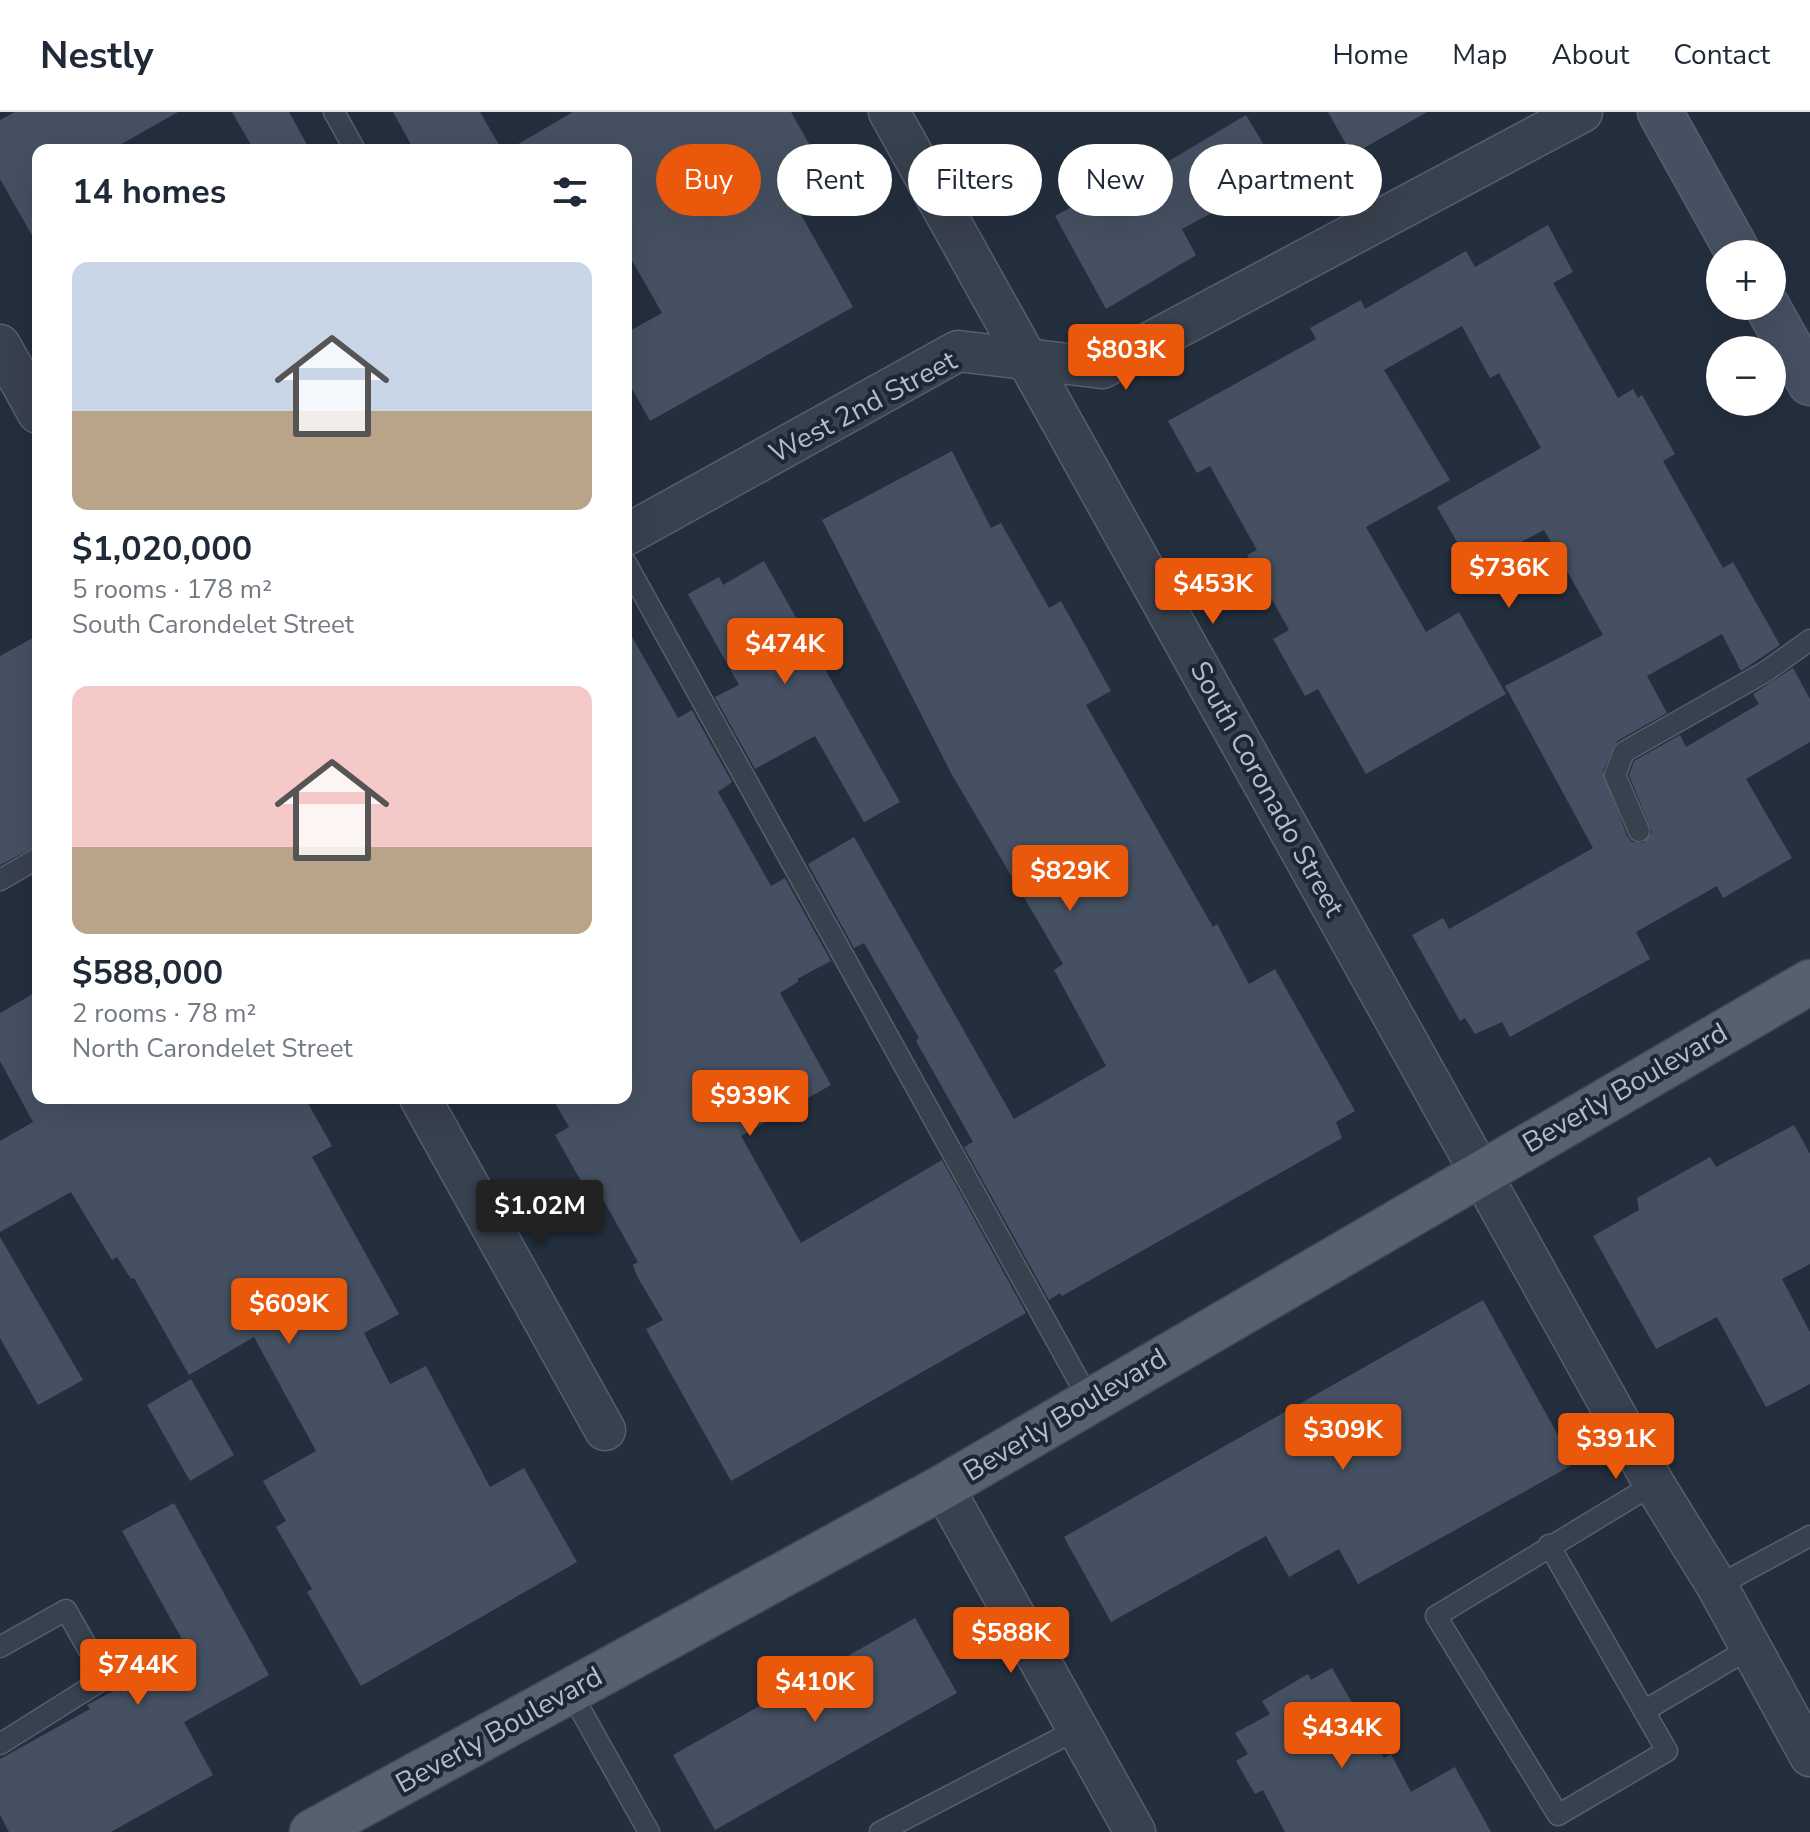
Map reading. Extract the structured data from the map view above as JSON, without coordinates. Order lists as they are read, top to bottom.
{
  "streets": {
    "main road": ["Beverly Boulevard"],
    "street": ["West 2nd Street", "South Coronado Street"]
  },
  "crossings": [
    ["West 2nd Street", "South Coronado Street"],
    ["South Coronado Street", "Beverly Boulevard"]
  ],
  "page": {
    "header": "Nestly",
    "nav": [
      "Home",
      "Map",
      "About",
      "Contact"
    ],
    "chip": [
      "Buy",
      "Rent",
      "Filters",
      "New",
      "Apartment"
    ],
    "heading": "14 homes",
    "map_buttons": ["+", "−"],
    "list": [
      {
        "name": "$1,020,000",
        "note": "5 rooms · 178 m² · South Carondelet Street"
      },
      {
        "name": "$588,000",
        "note": "2 rooms · 78 m² · North Carondelet Street"
      }
    ],
    "price": [
      "$803K",
      "$736K",
      "$453K",
      "$474K",
      "$829K",
      "$939K",
      "$1.02M",
      "$609K",
      "$309K",
      "$391K",
      "$588K",
      "$744K",
      "$410K",
      "$434K"
    ]
  }
}
